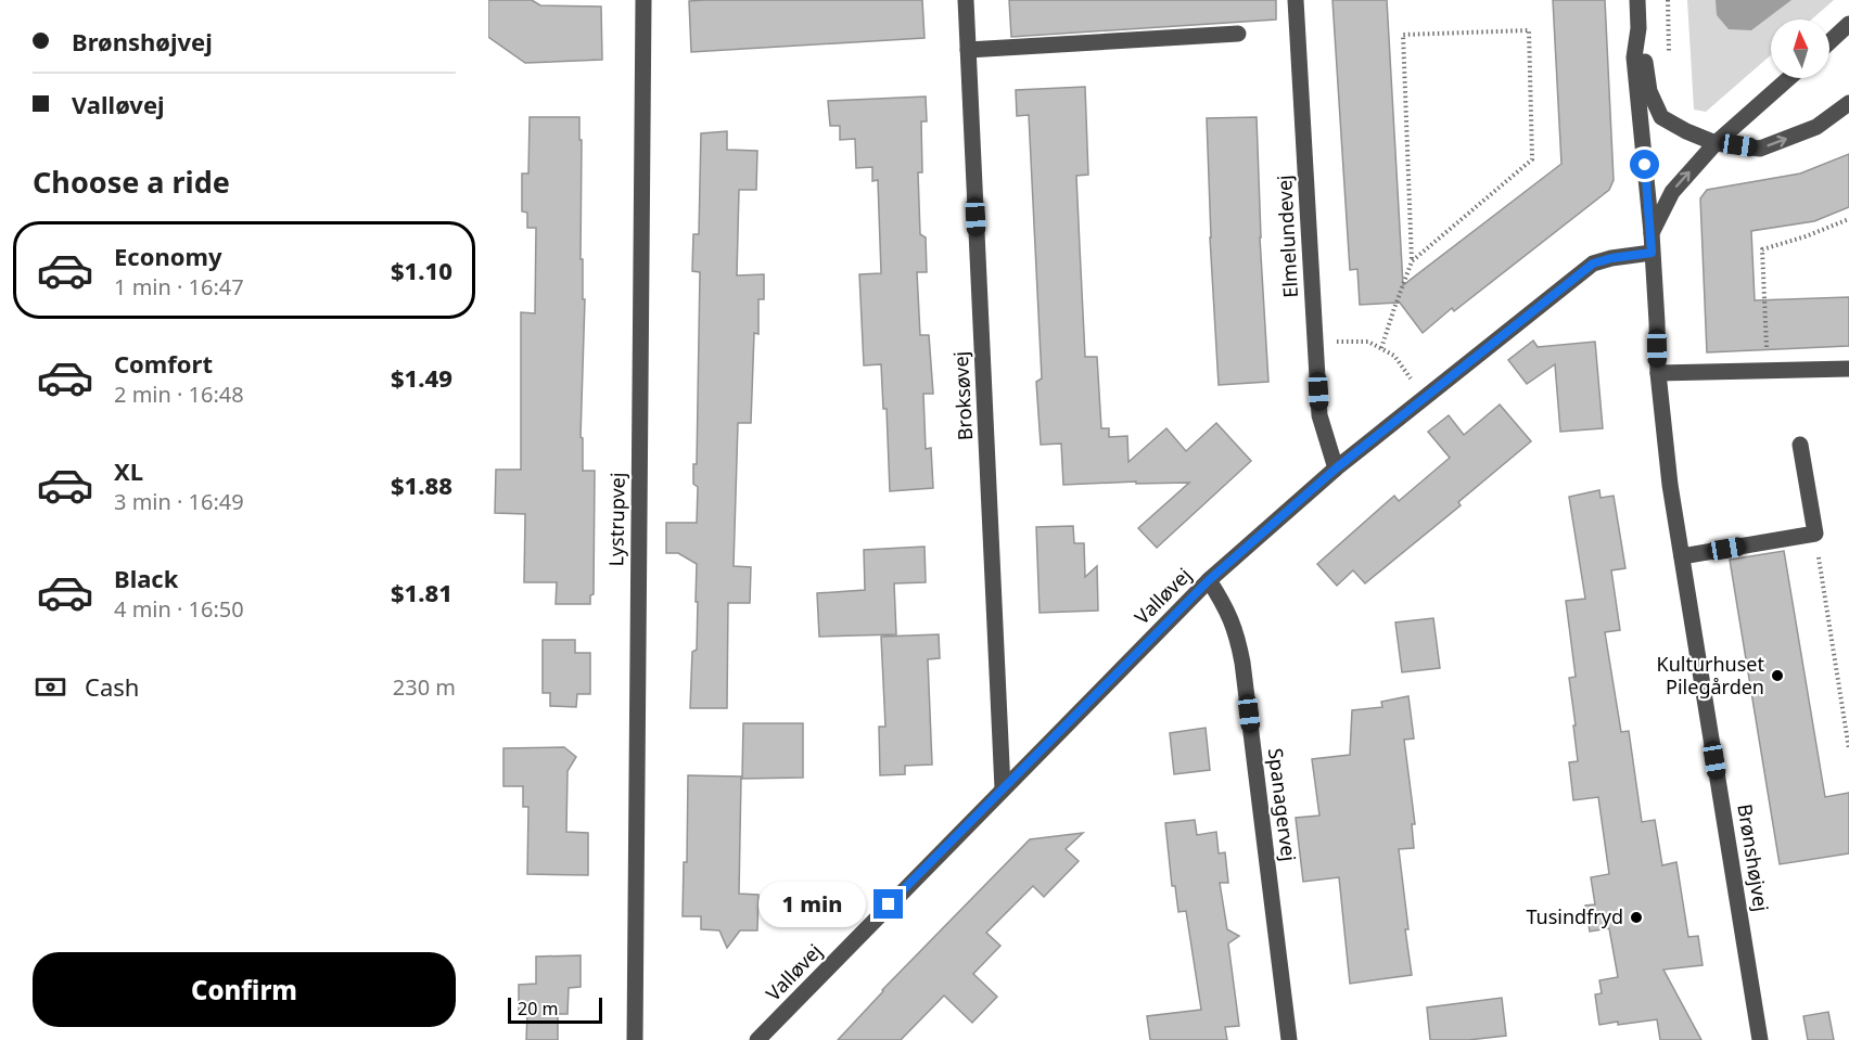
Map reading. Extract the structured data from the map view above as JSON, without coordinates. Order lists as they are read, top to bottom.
{
  "streets": {
    "street": [
      "Elmelundevej",
      "Broksøvej",
      "Lystrupvej",
      "Valløvej",
      "Spanagervej",
      "Brønshøjvej"
    ]
  },
  "crossings": [
    ["Elmelundevej", "Valløvej"],
    ["Broksøvej", "Valløvej"],
    ["Valløvej", "Spanagervej"],
    ["Valløvej", "Brønshøjvej"]
  ],
  "places": ["Kulturhuset Pilegården", "Tusindfryd"],
  "scale_bar": "20 m",
  "north": "top",
  "page": {
    "banner": ["Brønshøjvej", "Valløvej"],
    "heading": "Choose a ride",
    "list": [
      {
        "name": "Economy",
        "note": "1 min · 16:47",
        "value": "$1.10"
      },
      {
        "name": "Comfort",
        "note": "2 min · 16:48",
        "value": "$1.49"
      },
      {
        "name": "XL",
        "note": "3 min · 16:49",
        "value": "$1.88"
      },
      {
        "name": "Black",
        "note": "4 min · 16:50",
        "value": "$1.81"
      }
    ],
    "pay": ["Cash", "230 m"],
    "bubble": "1 min",
    "buttons": "Confirm",
    "scale": "20 m"
  }
}
